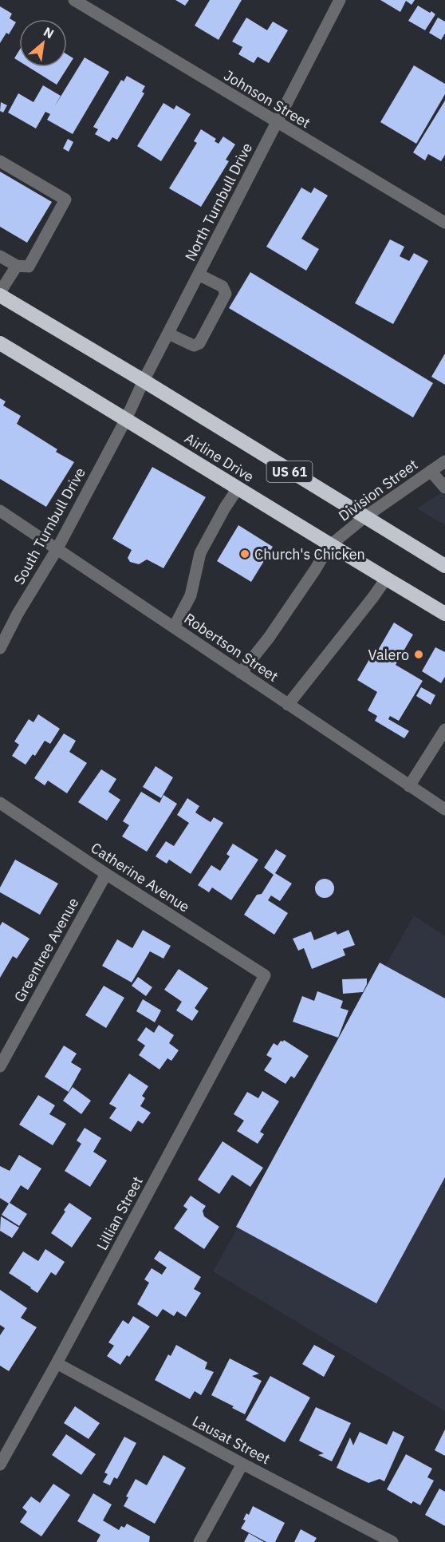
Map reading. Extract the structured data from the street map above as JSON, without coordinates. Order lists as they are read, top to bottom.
{
  "streets": {
    "highway": ["Airline Drive", "US 61"],
    "street": [
      "Johnson Street",
      "North Turnbull Drive",
      "Division Street",
      "South Turnbull Drive",
      "Robertson Street",
      "Catherine Avenue",
      "Greentree Avenue",
      "Lillian Street",
      "Lausat Street"
    ]
  },
  "crossings": [
    ["Johnson Street", "North Turnbull Drive"],
    ["North Turnbull Drive", "Airline Drive"],
    ["North Turnbull Drive", "South Turnbull Drive"],
    ["Airline Drive", "Division Street"],
    ["Airline Drive", "South Turnbull Drive"],
    ["Division Street", "Robertson Street"],
    ["South Turnbull Drive", "Robertson Street"],
    ["Catherine Avenue", "Greentree Avenue"],
    ["Catherine Avenue", "Lillian Street"],
    ["Lillian Street", "Lausat Street"]
  ],
  "places": ["Church's Chicken", "Valero"],
  "north": "top right"
}
